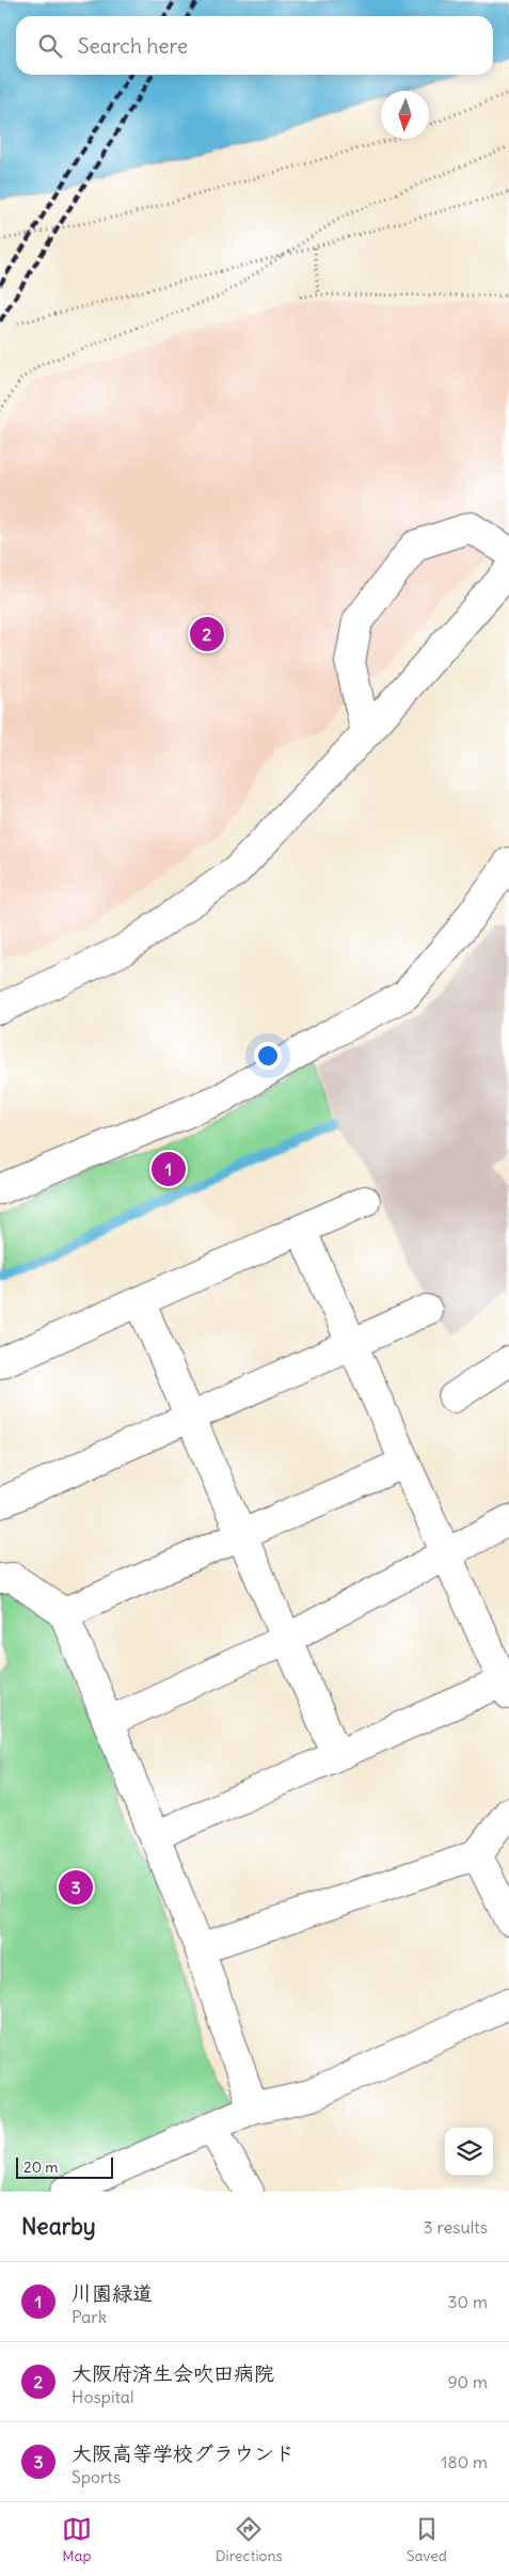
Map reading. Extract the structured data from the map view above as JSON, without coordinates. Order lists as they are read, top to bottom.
{
  "scale_bar": "20 m",
  "north": "bottom",
  "page": {
    "search": "Search here",
    "pins": ["2", "1", "3"],
    "scale": "20 m",
    "heading": ["Nearby", "3 results"],
    "list": [
      {
        "mark": "1",
        "name": "川園緑道",
        "note": "Park",
        "value": "30 m"
      },
      {
        "mark": "2",
        "name": "大阪府済生会吹田病院",
        "note": "Hospital",
        "value": "90 m"
      },
      {
        "mark": "3",
        "name": "大阪高等学校グラウンド",
        "note": "Sports",
        "value": "180 m"
      }
    ],
    "nav": ["Map", "Directions", "Saved"]
  }
}
